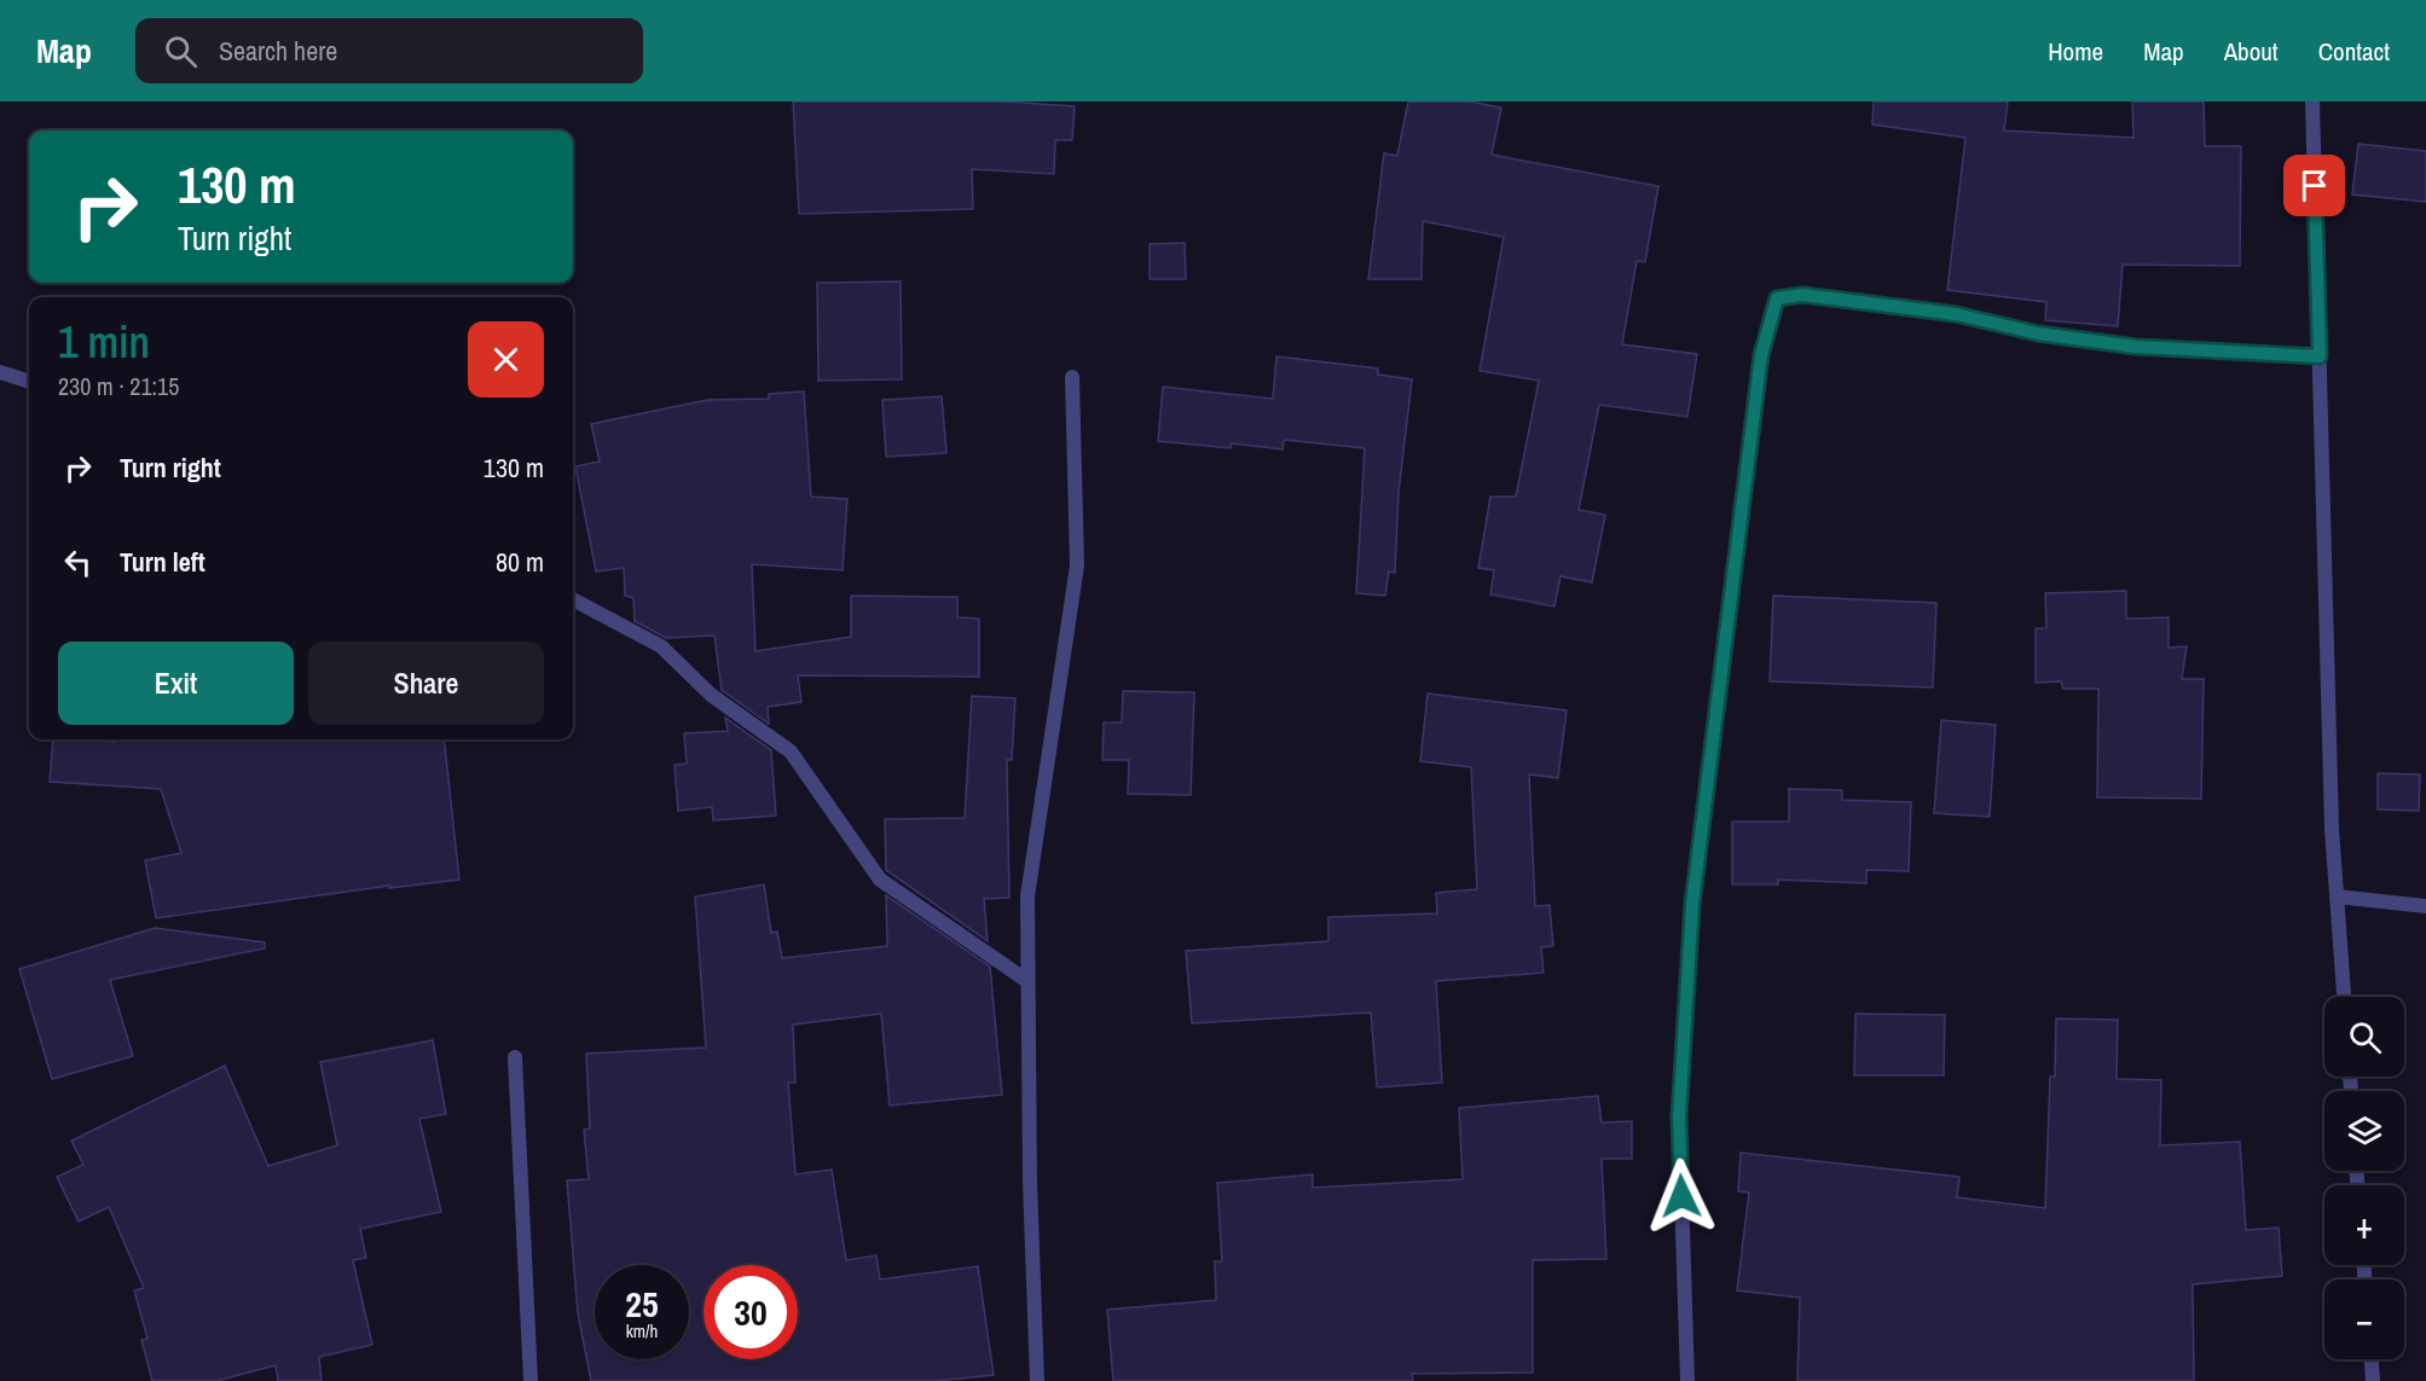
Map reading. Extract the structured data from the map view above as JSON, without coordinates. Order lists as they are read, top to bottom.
{
  "page": {
    "header": "Map",
    "search": "Search here",
    "nav": [
      "Home",
      "Map",
      "About",
      "Contact"
    ],
    "turn": ["130 m", "Turn right"],
    "heading": ["1 min", "230 m · 21:15"],
    "list": [
      {
        "name": "Turn right",
        "value": "130 m"
      },
      {
        "name": "Turn left",
        "value": "80 m"
      }
    ],
    "buttons": ["Exit", "Share"],
    "map_buttons": ["+", "−"],
    "speed": "25 km/h",
    "limit": "30"
  }
}
